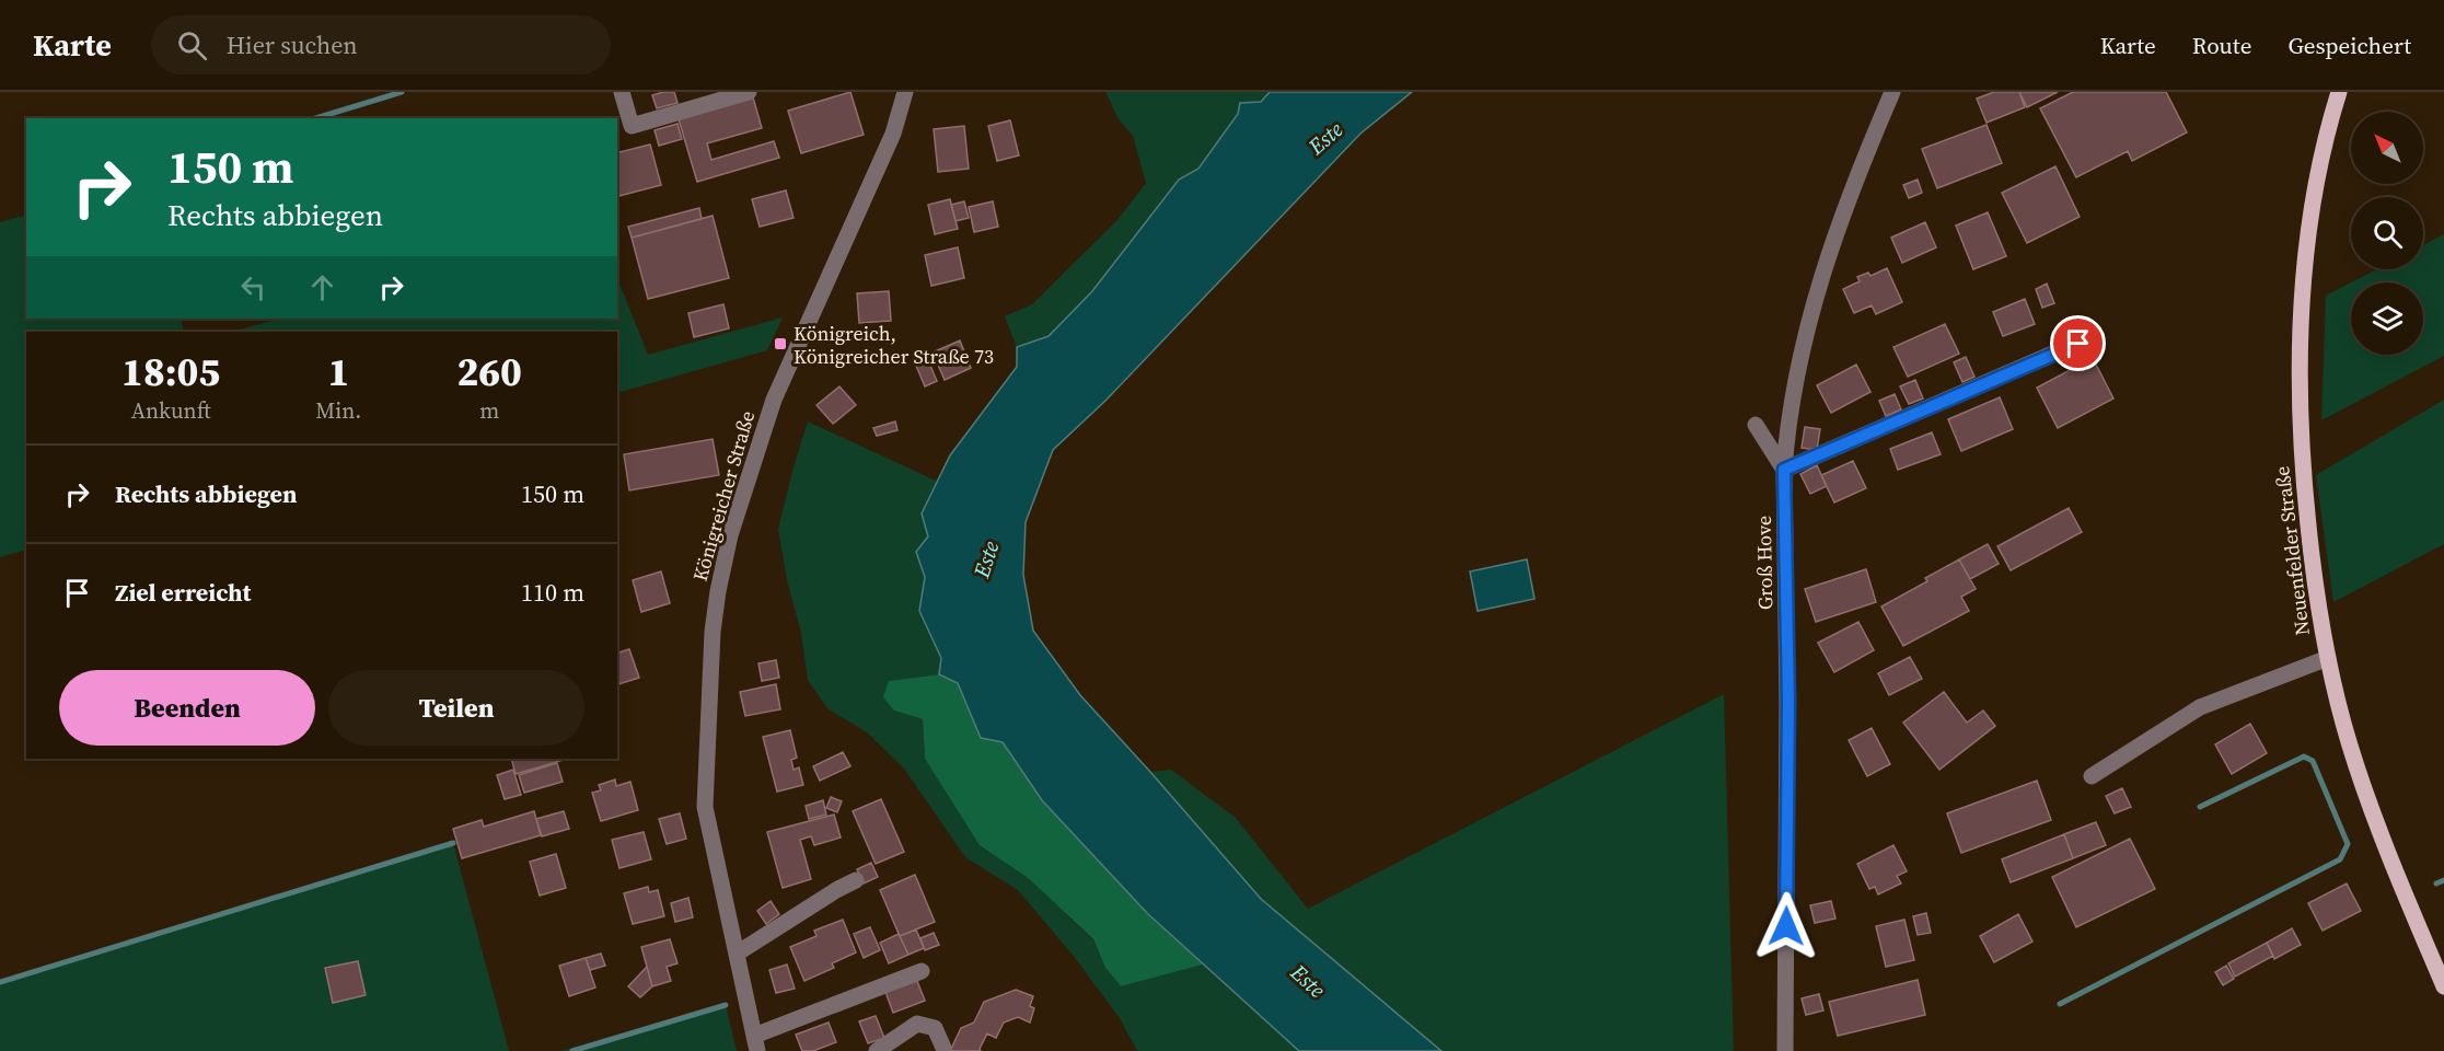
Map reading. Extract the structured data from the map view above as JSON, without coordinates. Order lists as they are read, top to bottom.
{
  "streets": {
    "main road": ["Neuenfelder Straße"],
    "street": ["Königreicher Straße", "Groß Hove"]
  },
  "water": ["Este"],
  "places": {
    "transit": ["Königreich, Königreicher Straße 73"]
  },
  "north": "top left",
  "page": {
    "header": "Karte",
    "search": "Hier suchen",
    "nav": ["Karte", "Route", "Gespeichert"],
    "turn": ["150 m", "Rechts abbiegen"],
    "eta": [
      "18:05",
      "Ankunft",
      "1",
      "Min.",
      "260",
      "m"
    ],
    "list": [
      {
        "name": "Rechts abbiegen",
        "value": "150 m"
      },
      {
        "name": "Ziel erreicht",
        "value": "110 m"
      }
    ],
    "buttons": ["Beenden", "Teilen"]
  }
}
